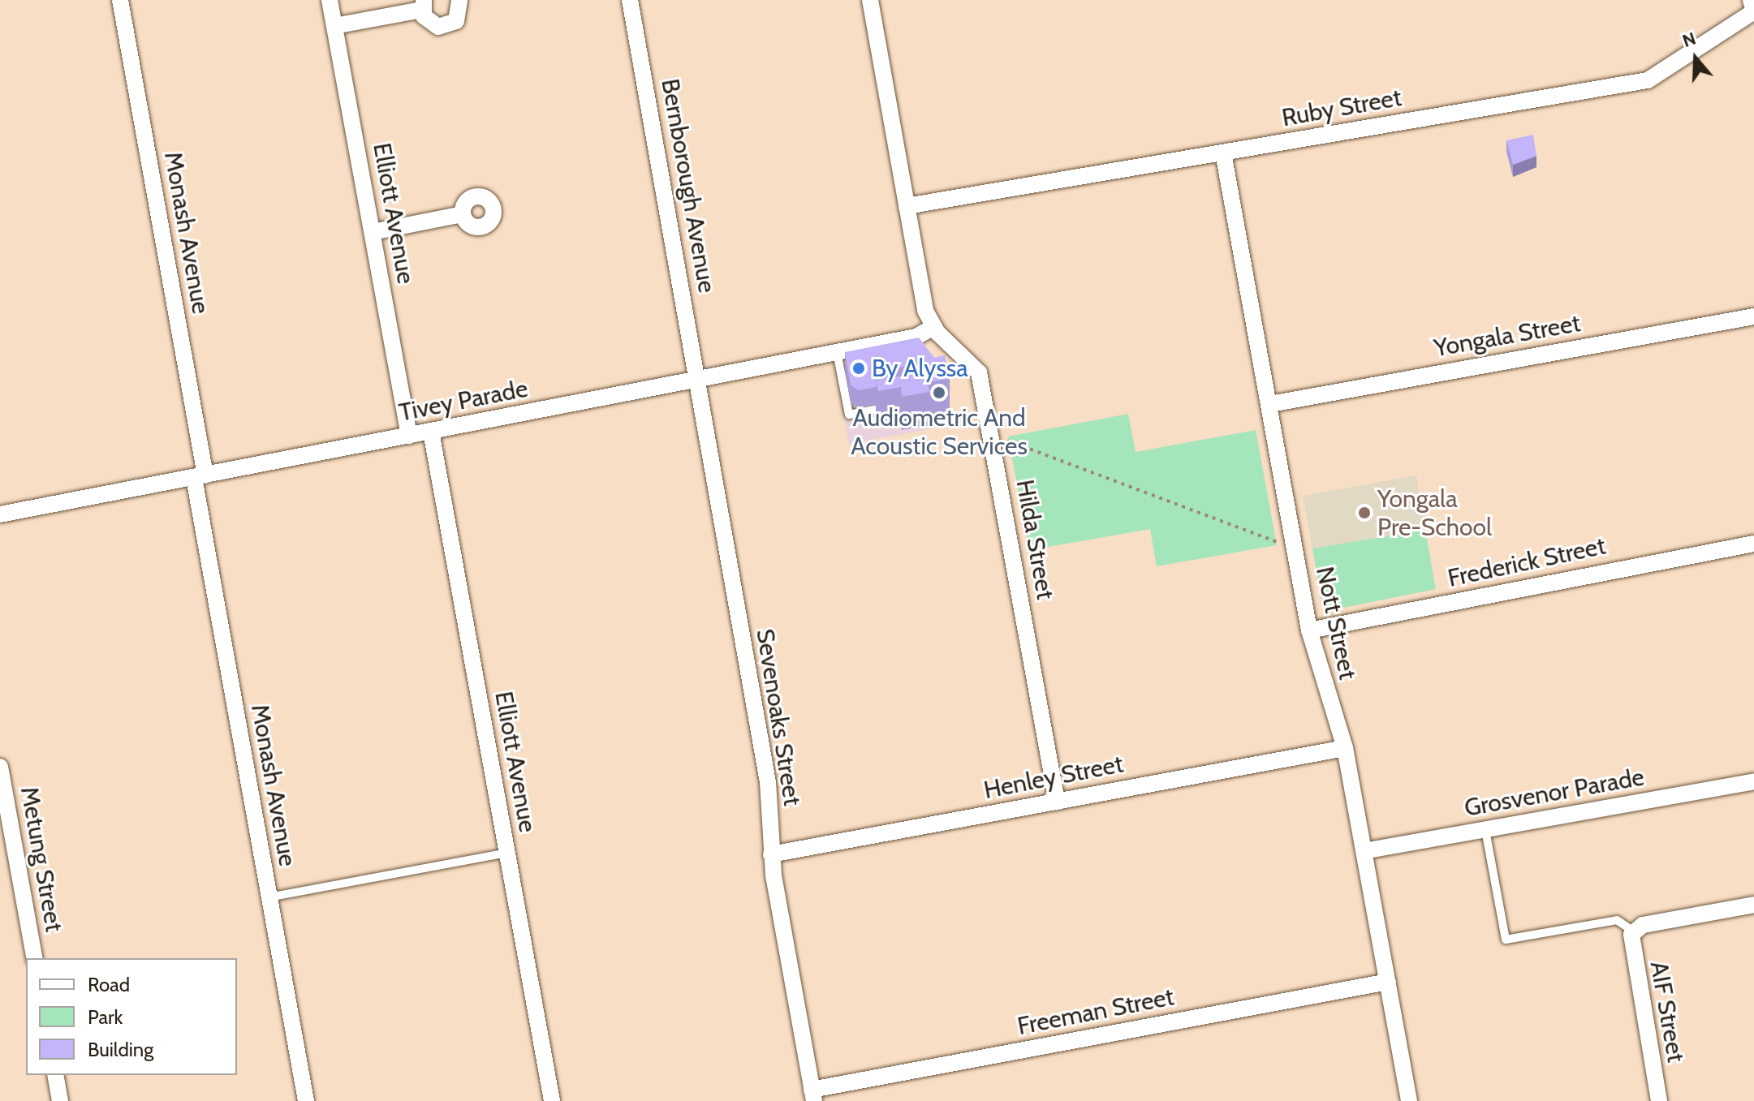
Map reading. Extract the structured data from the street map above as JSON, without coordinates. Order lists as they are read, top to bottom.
{
  "streets": {
    "street": [
      "Ruby Street",
      "Bernborough Avenue",
      "Elliott Avenue",
      "Monash Avenue",
      "Yongala Street",
      "Tivey Parade",
      "Hilda Street",
      "Frederick Street",
      "Nott Street",
      "Sevenoaks Street",
      "Henley Street",
      "Grosvenor Parade",
      "Metung Street",
      "Freeman Street",
      "AIF Street"
    ]
  },
  "crossings": [
    ["Ruby Street", "Nott Street"],
    ["Bernborough Avenue", "Tivey Parade"],
    ["Bernborough Avenue", "Sevenoaks Street"],
    ["Elliott Avenue", "Tivey Parade"],
    ["Monash Avenue", "Tivey Parade"],
    ["Yongala Street", "Nott Street"],
    ["Tivey Parade", "Hilda Street"],
    ["Tivey Parade", "Sevenoaks Street"],
    ["Hilda Street", "Henley Street"],
    ["Frederick Street", "Nott Street"],
    ["Nott Street", "Henley Street"],
    ["Nott Street", "Grosvenor Parade"],
    ["Nott Street", "Freeman Street"],
    ["Sevenoaks Street", "Henley Street"],
    ["Sevenoaks Street", "Freeman Street"]
  ],
  "places": ["By Alyssa", "Audiometric And Acoustic Services", "Yongala Pre-School"],
  "legend": ["Road", "Park", "Building"],
  "north": "top"
}
